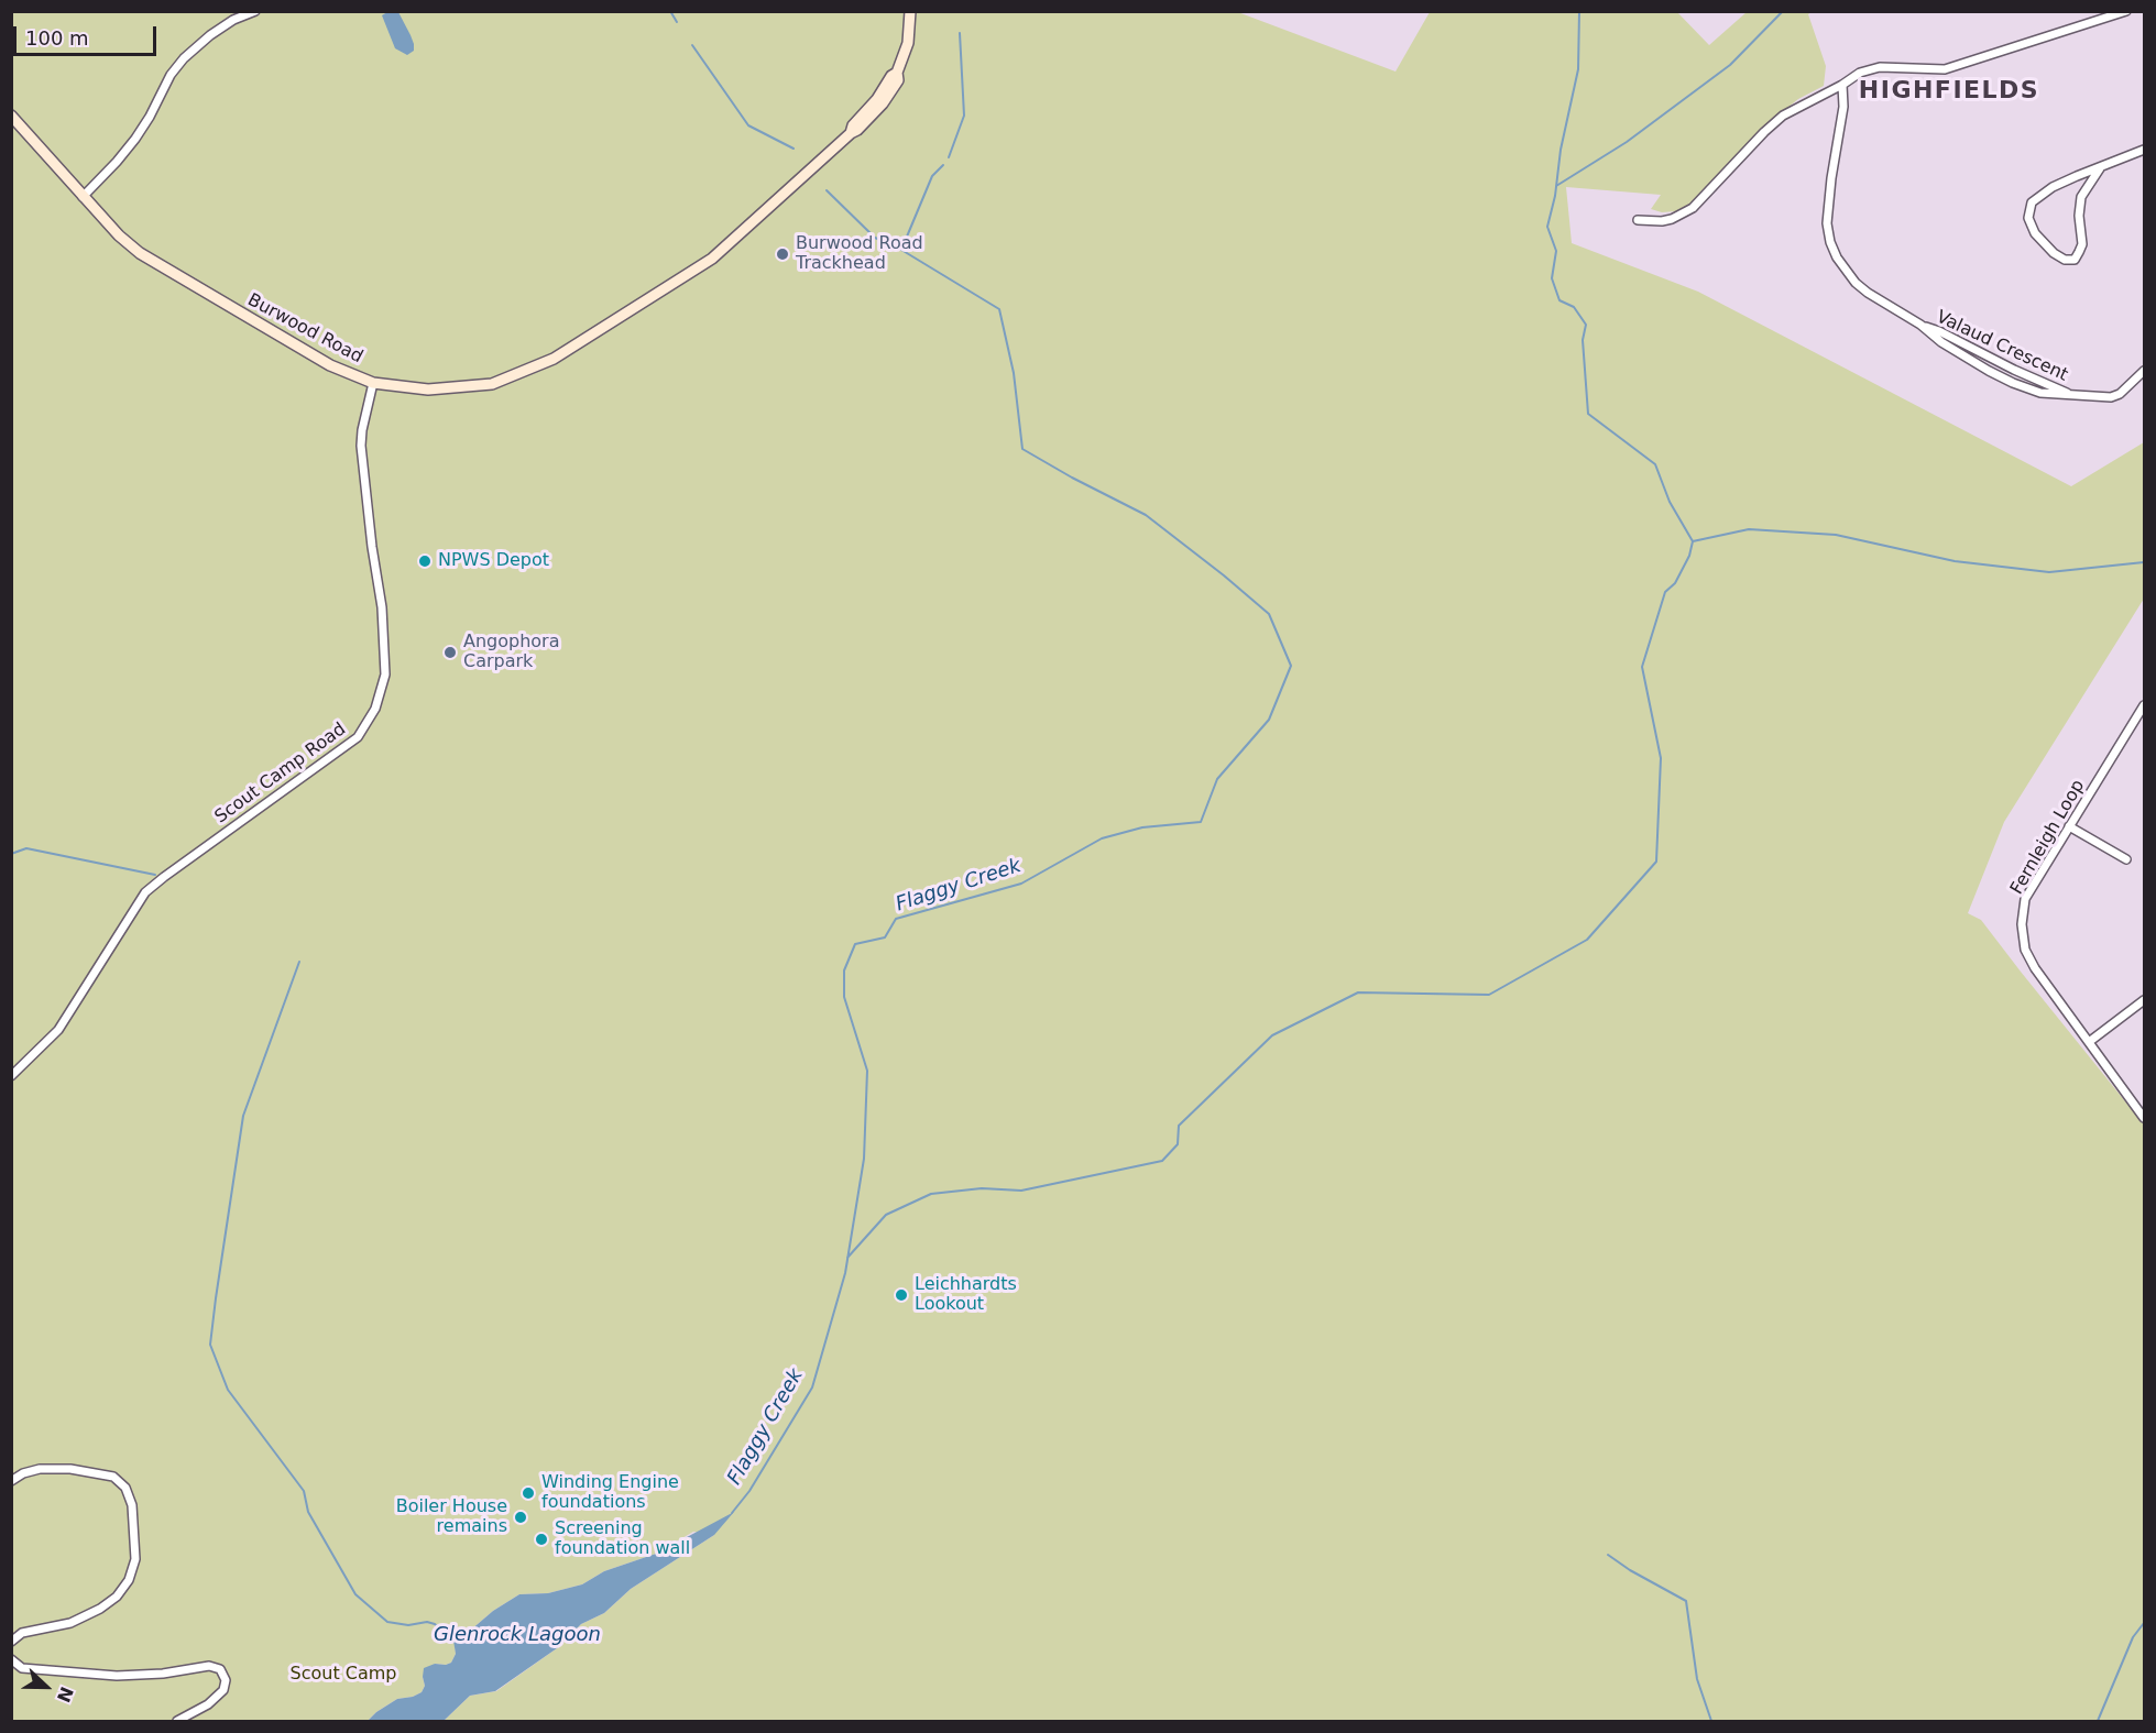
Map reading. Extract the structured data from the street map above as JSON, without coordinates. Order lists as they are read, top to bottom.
{
  "streets": {
    "main road": ["Burwood Road"],
    "street": ["Valaud Crescent", "Scout Camp Road", "Fernleigh Loop"]
  },
  "crossings": [
    ["Burwood Road", "Scout Camp Road"]
  ],
  "districts": ["HIGHFIELDS"],
  "water": ["Flaggy Creek", "Glenrock Lagoon"],
  "parks": ["Scout Camp"],
  "places": [
    "Burwood Road Trackhead",
    "NPWS Depot",
    "Angophora Carpark",
    "Leichhardts Lookout",
    "Winding Engine foundations",
    "Boiler House remains",
    "Screening foundation wall"
  ],
  "scale_bar": "100 m",
  "north": "right"
}
